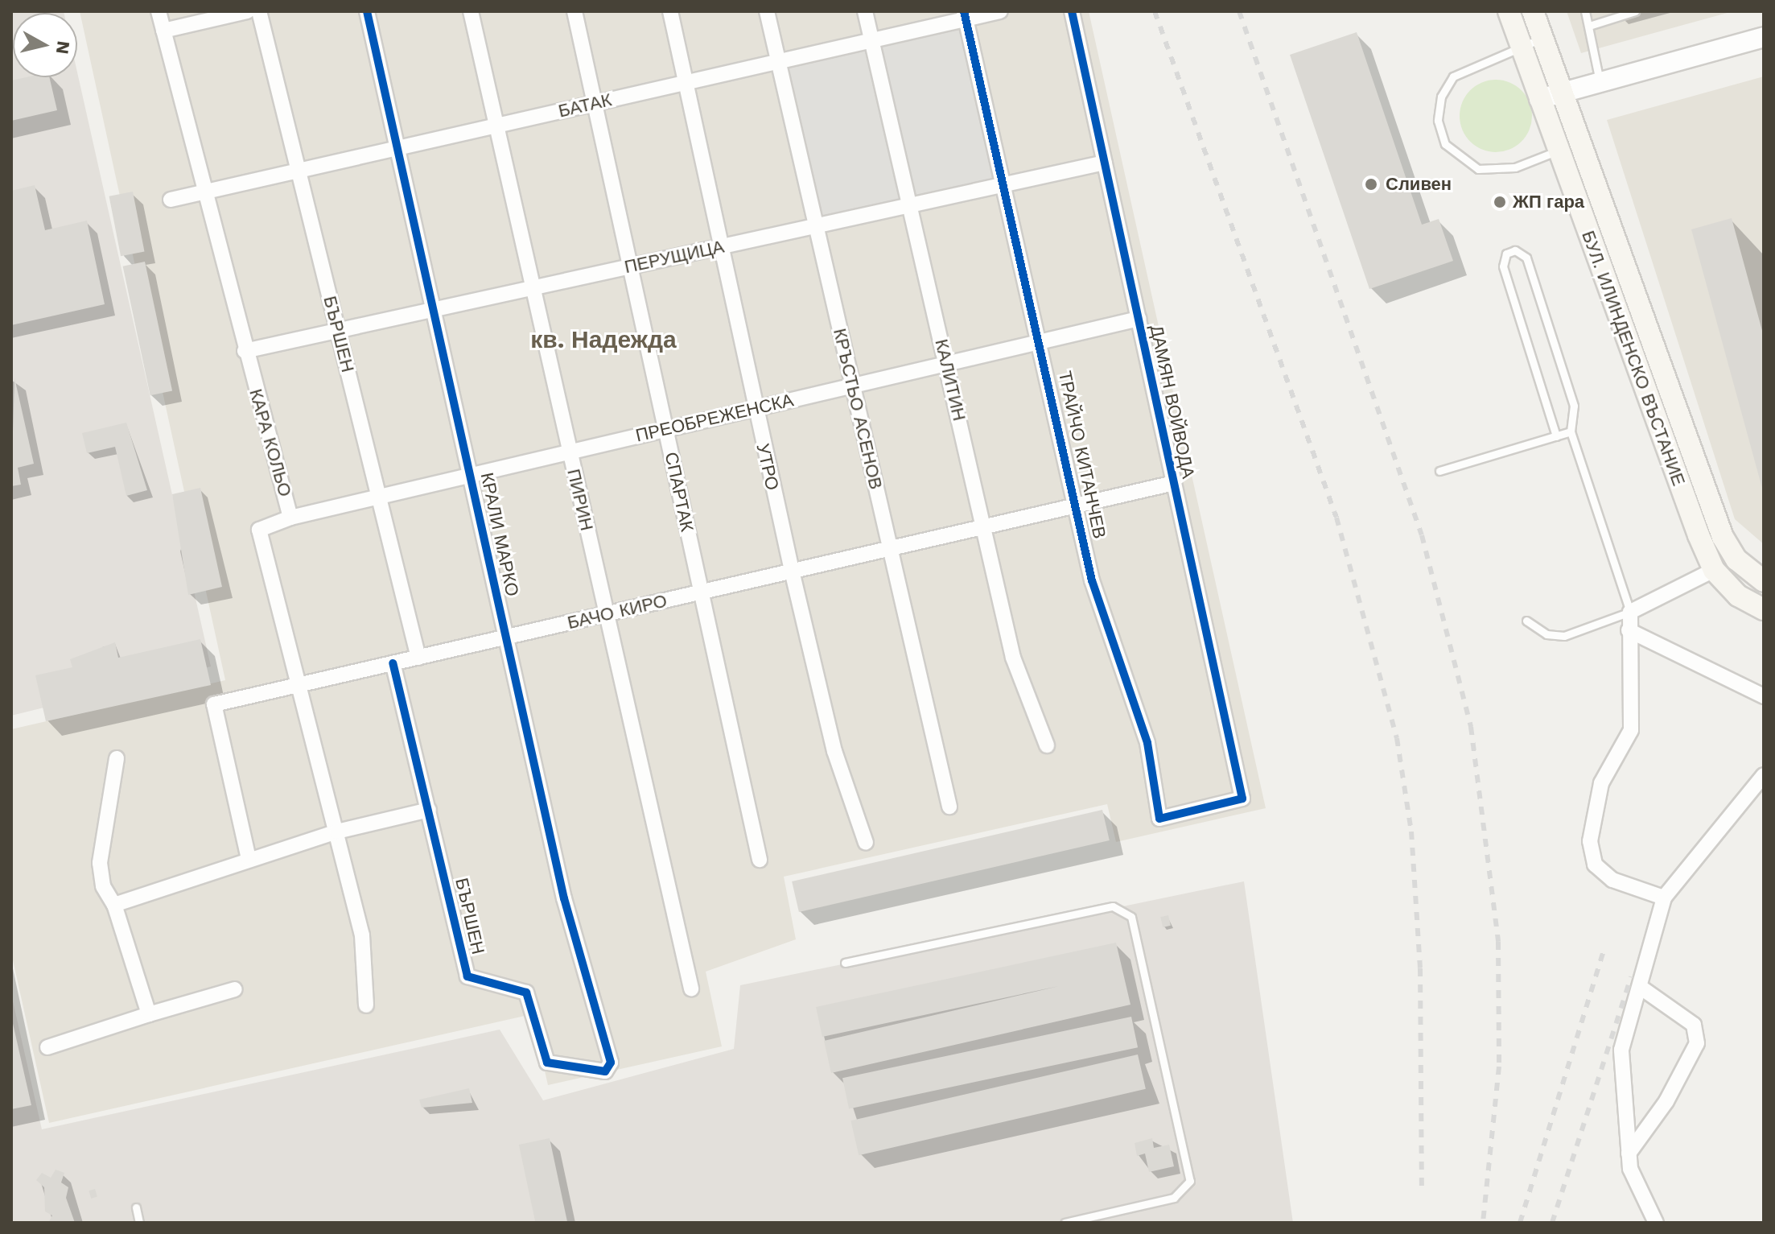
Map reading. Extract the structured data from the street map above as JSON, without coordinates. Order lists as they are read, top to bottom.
{
  "streets": {
    "main road": ["БУЛ. ИЛИНДЕНСКО ВЪСТАНИЕ"],
    "street": [
      "БАТАК",
      "ПЕРУЩИЦА",
      "БЪРШЕН",
      "КАЛИТИН",
      "ДАМЯН ВОЙВОДА",
      "КРЪСТЬО АСЕНОВ",
      "ПРЕОБРЕЖЕНСКА",
      "КАРА КОЛЬО",
      "ТРАЙЧО КИТАНЧЕВ",
      "УТРО",
      "СПАРТАК",
      "ПИРИН",
      "КРАЛИ МАРКО",
      "БАЧО КИРО"
    ]
  },
  "crossings": [
    ["БАТАК", "БЪРШЕН"],
    ["БАТАК", "КАЛИТИН"],
    ["БАТАК", "КРЪСТЬО АСЕНОВ"],
    ["БАТАК", "КАРА КОЛЬО"],
    ["БАТАК", "ТРАЙЧО КИТАНЧЕВ"],
    ["БАТАК", "УТРО"],
    ["БАТАК", "СПАРТАК"],
    ["БАТАК", "ПИРИН"],
    ["БАТАК", "КРАЛИ МАРКО"],
    ["ПЕРУЩИЦА", "БЪРШЕН"],
    ["ПЕРУЩИЦА", "КАЛИТИН"],
    ["ПЕРУЩИЦА", "ДАМЯН ВОЙВОДА"],
    ["ПЕРУЩИЦА", "КРЪСТЬО АСЕНОВ"],
    ["ПЕРУЩИЦА", "КАРА КОЛЬО"],
    ["ПЕРУЩИЦА", "ТРАЙЧО КИТАНЧЕВ"],
    ["ПЕРУЩИЦА", "УТРО"],
    ["ПЕРУЩИЦА", "СПАРТАК"],
    ["ПЕРУЩИЦА", "ПИРИН"],
    ["ПЕРУЩИЦА", "КРАЛИ МАРКО"],
    ["БЪРШЕН", "ПРЕОБРЕЖЕНСКА"],
    ["БЪРШЕН", "КРАЛИ МАРКО"],
    ["БЪРШЕН", "БАЧО КИРО"],
    ["КАЛИТИН", "ПРЕОБРЕЖЕНСКА"],
    ["КАЛИТИН", "БАЧО КИРО"],
    ["ДАМЯН ВОЙВОДА", "ПРЕОБРЕЖЕНСКА"],
    ["ДАМЯН ВОЙВОДА", "ТРАЙЧО КИТАНЧЕВ"],
    ["ДАМЯН ВОЙВОДА", "БАЧО КИРО"],
    ["КРЪСТЬО АСЕНОВ", "ПРЕОБРЕЖЕНСКА"],
    ["КРЪСТЬО АСЕНОВ", "БАЧО КИРО"],
    ["ПРЕОБРЕЖЕНСКА", "КАРА КОЛЬО"],
    ["ПРЕОБРЕЖЕНСКА", "ТРАЙЧО КИТАНЧЕВ"],
    ["ПРЕОБРЕЖЕНСКА", "УТРО"],
    ["ПРЕОБРЕЖЕНСКА", "СПАРТАК"],
    ["ПРЕОБРЕЖЕНСКА", "ПИРИН"],
    ["ПРЕОБРЕЖЕНСКА", "КРАЛИ МАРКО"],
    ["КАРА КОЛЬО", "БАЧО КИРО"],
    ["ТРАЙЧО КИТАНЧЕВ", "БАЧО КИРО"],
    ["УТРО", "БАЧО КИРО"],
    ["СПАРТАК", "БАЧО КИРО"],
    ["ПИРИН", "БАЧО КИРО"],
    ["КРАЛИ МАРКО", "БАЧО КИРО"]
  ],
  "districts": ["кв. Надежда"],
  "places": ["Сливен", "ЖП гара"],
  "north": "right"
}
